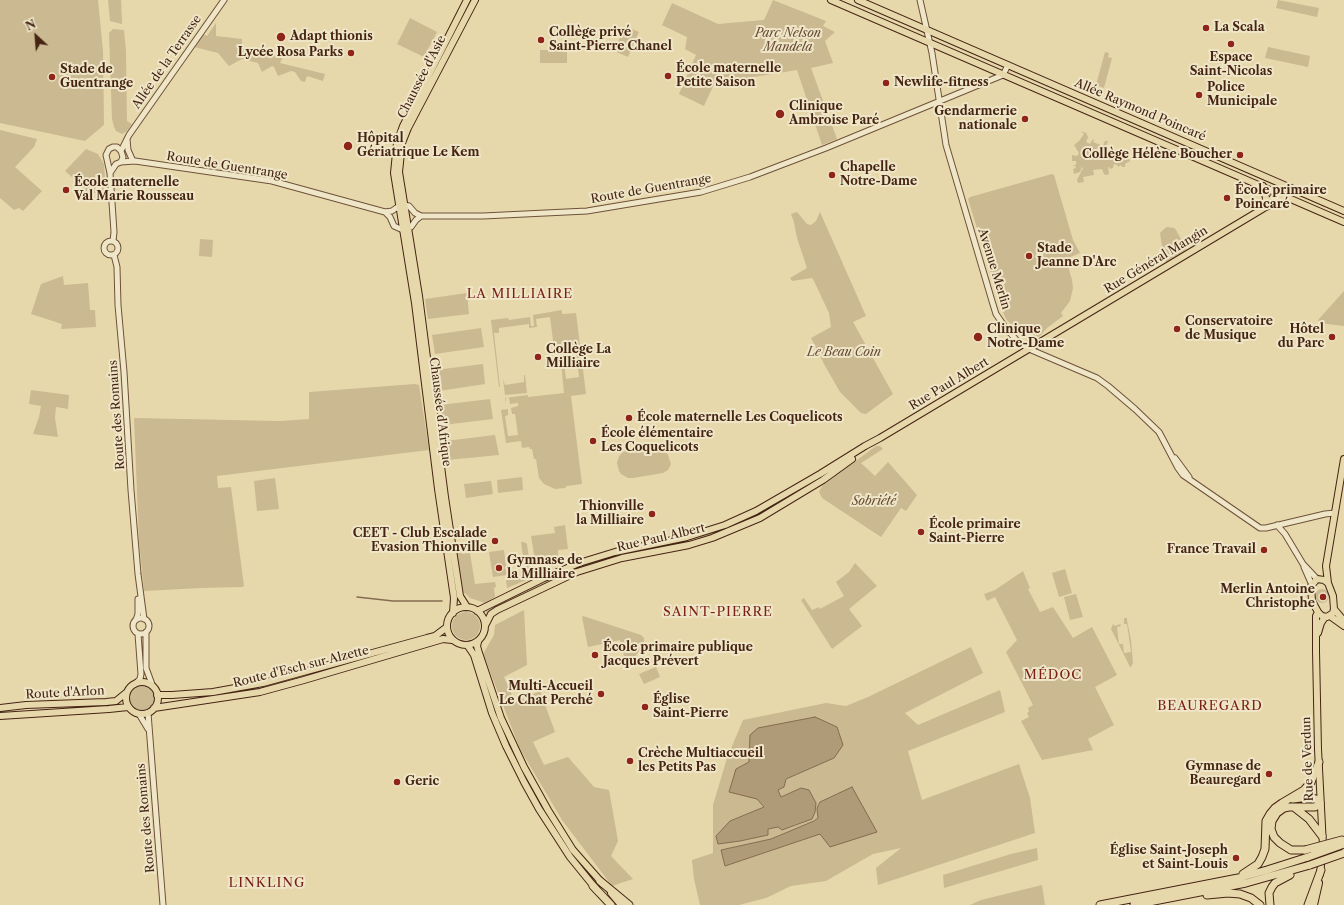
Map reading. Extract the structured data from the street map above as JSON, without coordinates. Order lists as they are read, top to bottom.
{
  "streets": {
    "main road": [
      "Chaussée d'Asie",
      "Allée Raymond Poincaré",
      "Rue Général Mangin",
      "Rue Paul Albert",
      "Chaussée d'Afrique",
      "Route d'Esch sur Alzette",
      "Route d'Arlon",
      "Rue de Verdun"
    ],
    "street": [
      "Allée de la Terrasse",
      "Route de Guentrange",
      "Avenue Merlin",
      "Route des Romains"
    ]
  },
  "crossings": [
    ["Allée de la Terrasse", "Route de Guentrange"],
    ["Chaussée d'Asie", "Chaussée d'Afrique"],
    ["Allée Raymond Poincaré", "Route de Guentrange"],
    ["Allée Raymond Poincaré", "Rue Général Mangin"],
    ["Allée Raymond Poincaré", "Avenue Merlin"],
    ["Route de Guentrange", "Avenue Merlin"],
    ["Rue Général Mangin", "Avenue Merlin"],
    ["Rue Général Mangin", "Rue Paul Albert"],
    ["Avenue Merlin", "Rue Paul Albert"],
    ["Rue Paul Albert", "Chaussée d'Afrique"],
    ["Rue Paul Albert", "Route d'Esch sur Alzette"],
    ["Chaussée d'Afrique", "Route d'Esch sur Alzette"],
    ["Route des Romains", "Route d'Esch sur Alzette"],
    ["Route des Romains", "Route d'Arlon"],
    ["Route d'Esch sur Alzette", "Route d'Arlon"]
  ],
  "districts": [
    "LA MILLIAIRE",
    "SAINT-PIERRE",
    "MÉDOC",
    "BEAUREGARD",
    "LINKLING"
  ],
  "parks": ["Parc Nelson Mandela", "Le Beau Coin", "Sobriété"],
  "places": [
    "La Scala",
    "Adapt thionis",
    "Collège privé Saint-Pierre Chanel",
    "Espace Saint-Nicolas",
    "Lycée Rosa Parks",
    "École maternelle Petite Saison",
    "Stade de Guentrange",
    "Newlife-fitness",
    "Police Municipale",
    "Clinique Ambroise Paré",
    "Gendarmerie nationale",
    "Hôpital Gériatrique Le Kem",
    "Collège Hélène Boucher",
    "Chapelle Notre-Dame",
    "École maternelle Val Marie Rousseau",
    "École primaire Poincaré",
    "Stade Jeanne D'Arc",
    "Conservatoire de Musique",
    "Clinique Notre-Dame",
    "Hôtel du Parc",
    "Collège La Milliaire",
    "École maternelle Les Coquelicots",
    "École élémentaire Les Coquelicots",
    "Thionville la Milliaire",
    "École primaire Saint-Pierre",
    "CEET - Club Escalade Evasion Thionville",
    "France Travail",
    "Gymnase de la Milliaire",
    "Merlin Antoine Christophe",
    "École primaire publique Jacques Prévert",
    "Multi-Accueil Le Chat Perché",
    "Église Saint-Pierre",
    "Crèche Multiaccueil les Petits Pas",
    "Gymnase de Beauregard",
    "Geric",
    "Église Saint-Joseph et Saint-Louis"
  ],
  "north": "top left"
}
